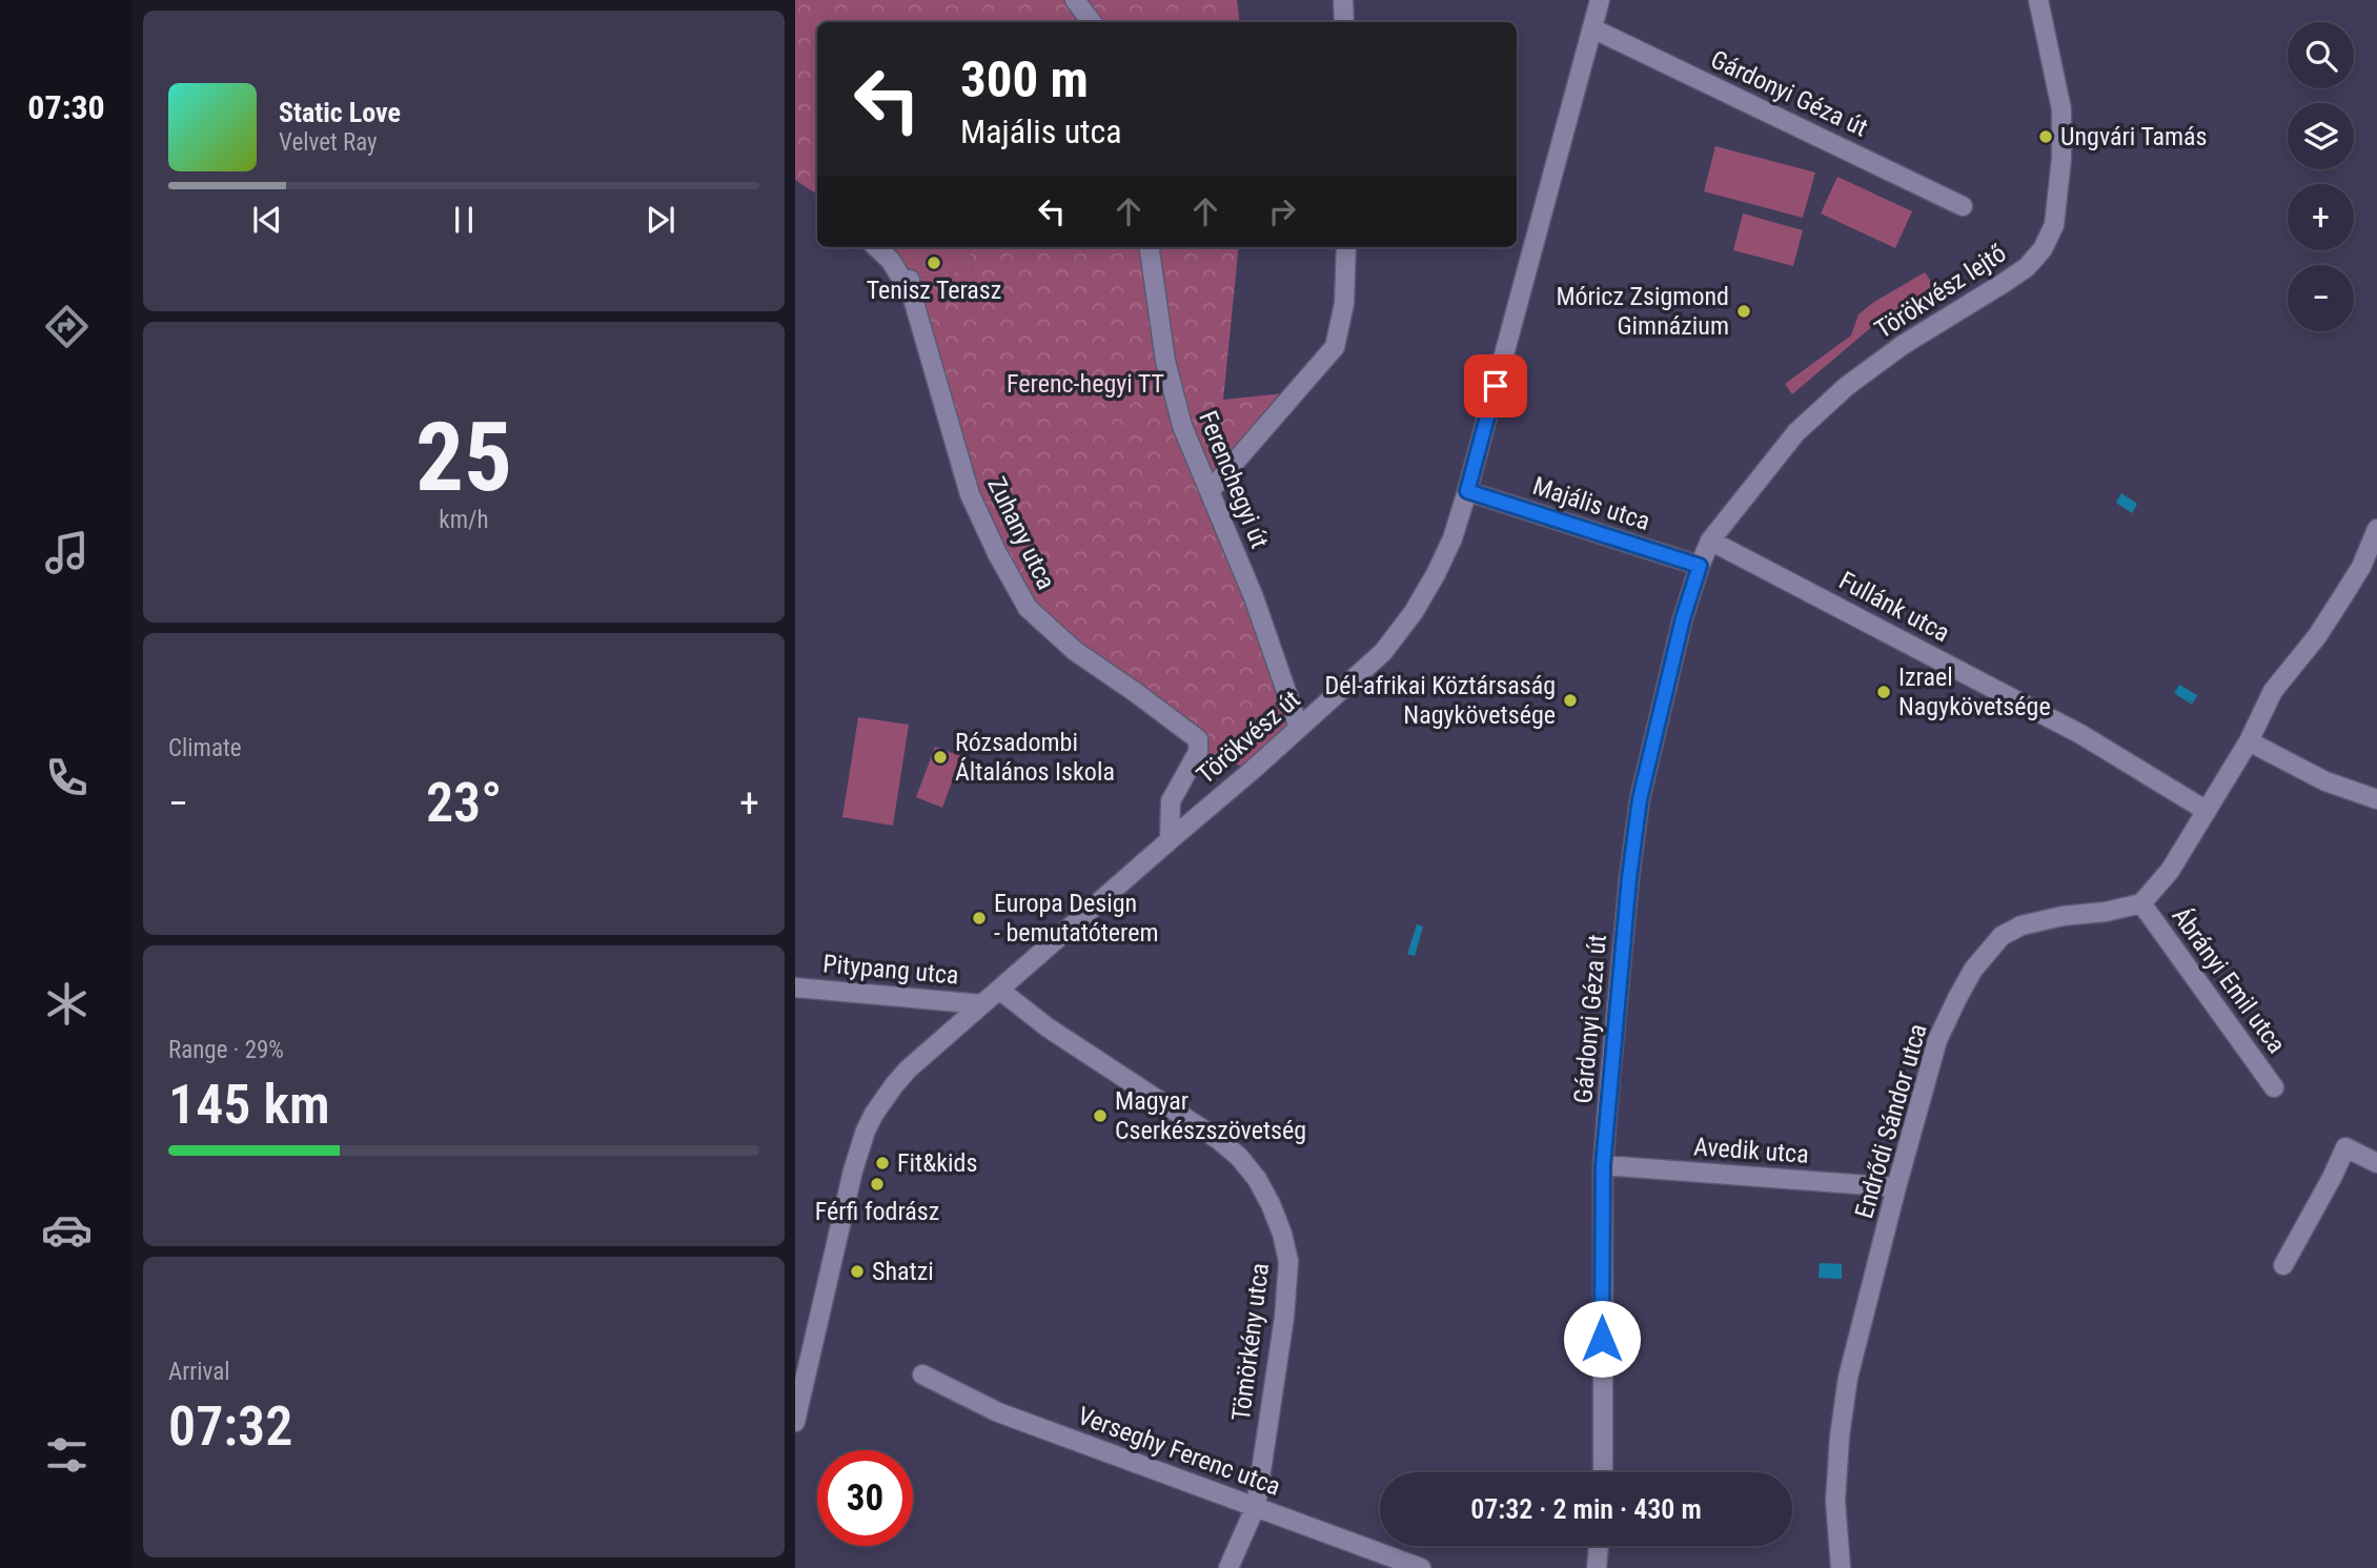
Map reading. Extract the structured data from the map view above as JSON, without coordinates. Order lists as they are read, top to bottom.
{
  "streets": {
    "street": [
      "Gárdonyi Géza út",
      "Törökvész lejtő",
      "Ferenchegyi út",
      "Majális utca",
      "Zuhany utca",
      "Fullánk utca",
      "Törökvész út",
      "Pitypang utca",
      "Ábrányi Emil utca",
      "Endrődi Sándor utca",
      "Avedik utca",
      "Tömörkény utca",
      "Verseghy Ferenc utca"
    ]
  },
  "crossings": [
    ["Gárdonyi Géza út", "Törökvész lejtő"],
    ["Gárdonyi Géza út", "Majális utca"],
    ["Gárdonyi Géza út", "Törökvész út"],
    ["Gárdonyi Géza út", "Avedik utca"],
    ["Törökvész lejtő", "Majális utca"],
    ["Törökvész lejtő", "Fullánk utca"],
    ["Ferenchegyi út", "Törökvész út"],
    ["Majális utca", "Törökvész út"],
    ["Zuhany utca", "Törökvész út"],
    ["Törökvész út", "Pitypang utca"],
    ["Törökvész út", "Tömörkény utca"],
    ["Ábrányi Emil utca", "Endrődi Sándor utca"],
    ["Endrődi Sándor utca", "Avedik utca"],
    ["Tömörkény utca", "Verseghy Ferenc utca"]
  ],
  "parks": ["Ferenc-hegyi TT"],
  "places": [
    "Ungvári Tamás",
    "Tenisz Terasz",
    "Móricz Zsigmond Gimnázium",
    "Izrael Nagykövetsége",
    "Dél-afrikai Köztársaság Nagykövetsége",
    "Rózsadombi Általános Iskola",
    "Europa Design - bemutatóterem",
    "Magyar Cserkészszövetség",
    "Fit&kids",
    "Férfi fodrász",
    "Shatzi"
  ],
  "page": {
    "tabs": "07:30",
    "map_buttons": ["+", "−"],
    "turn": ["300 m", "Majális utca"],
    "song": ["Static Love", "Velvet Ray"],
    "tile": [
      ["25", "km/h"],
      "Climate",
      ["Range · 29%", "145 km"],
      ["Arrival", "07:32"]
    ],
    "heat": ["−", "23°", "+"],
    "limit": "30",
    "trip": "07:32 · 2 min · 430 m"
  }
}
